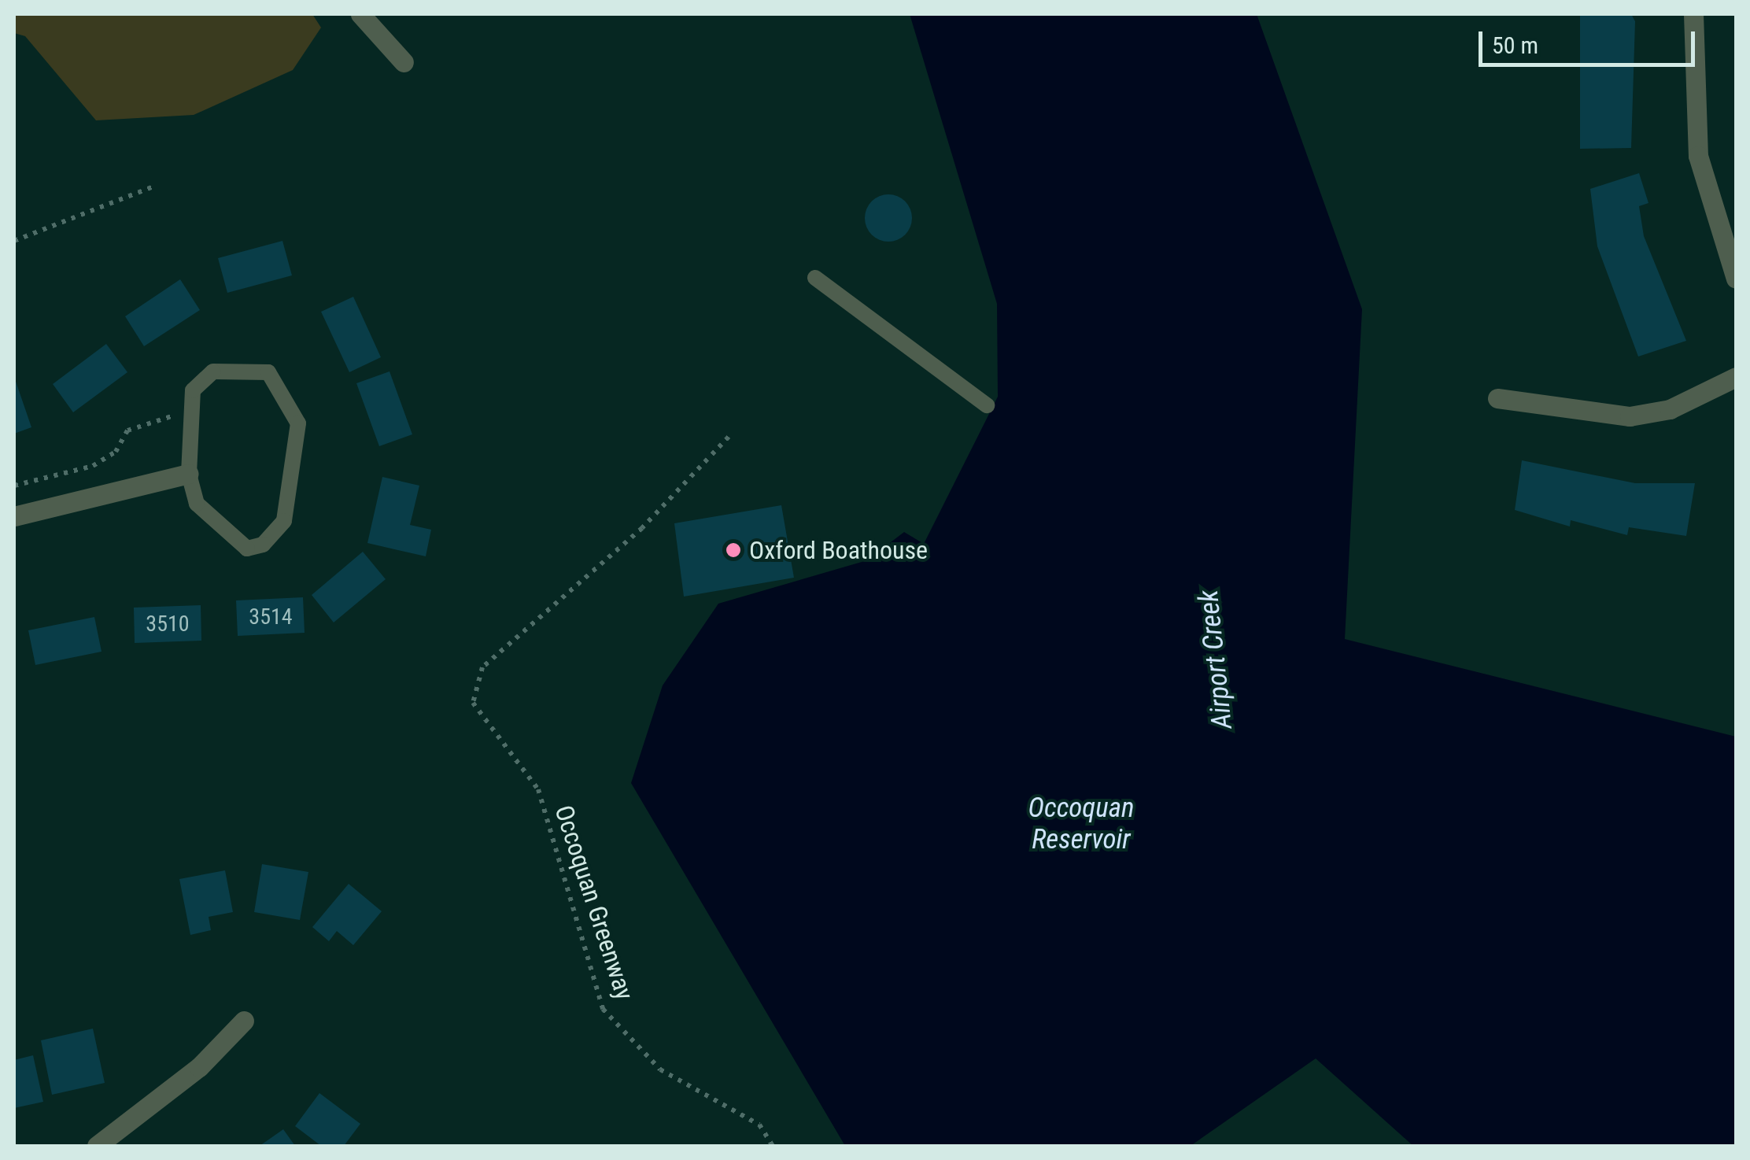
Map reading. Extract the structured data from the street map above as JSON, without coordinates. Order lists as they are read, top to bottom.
{
  "streets": {
    "path": ["Occoquan Greenway"]
  },
  "water": ["Airport Creek", "Occoquan Reservoir"],
  "places": ["Oxford Boathouse"],
  "house_numbers": ["3514", "3510"],
  "scale_bar": "50 m"
}
